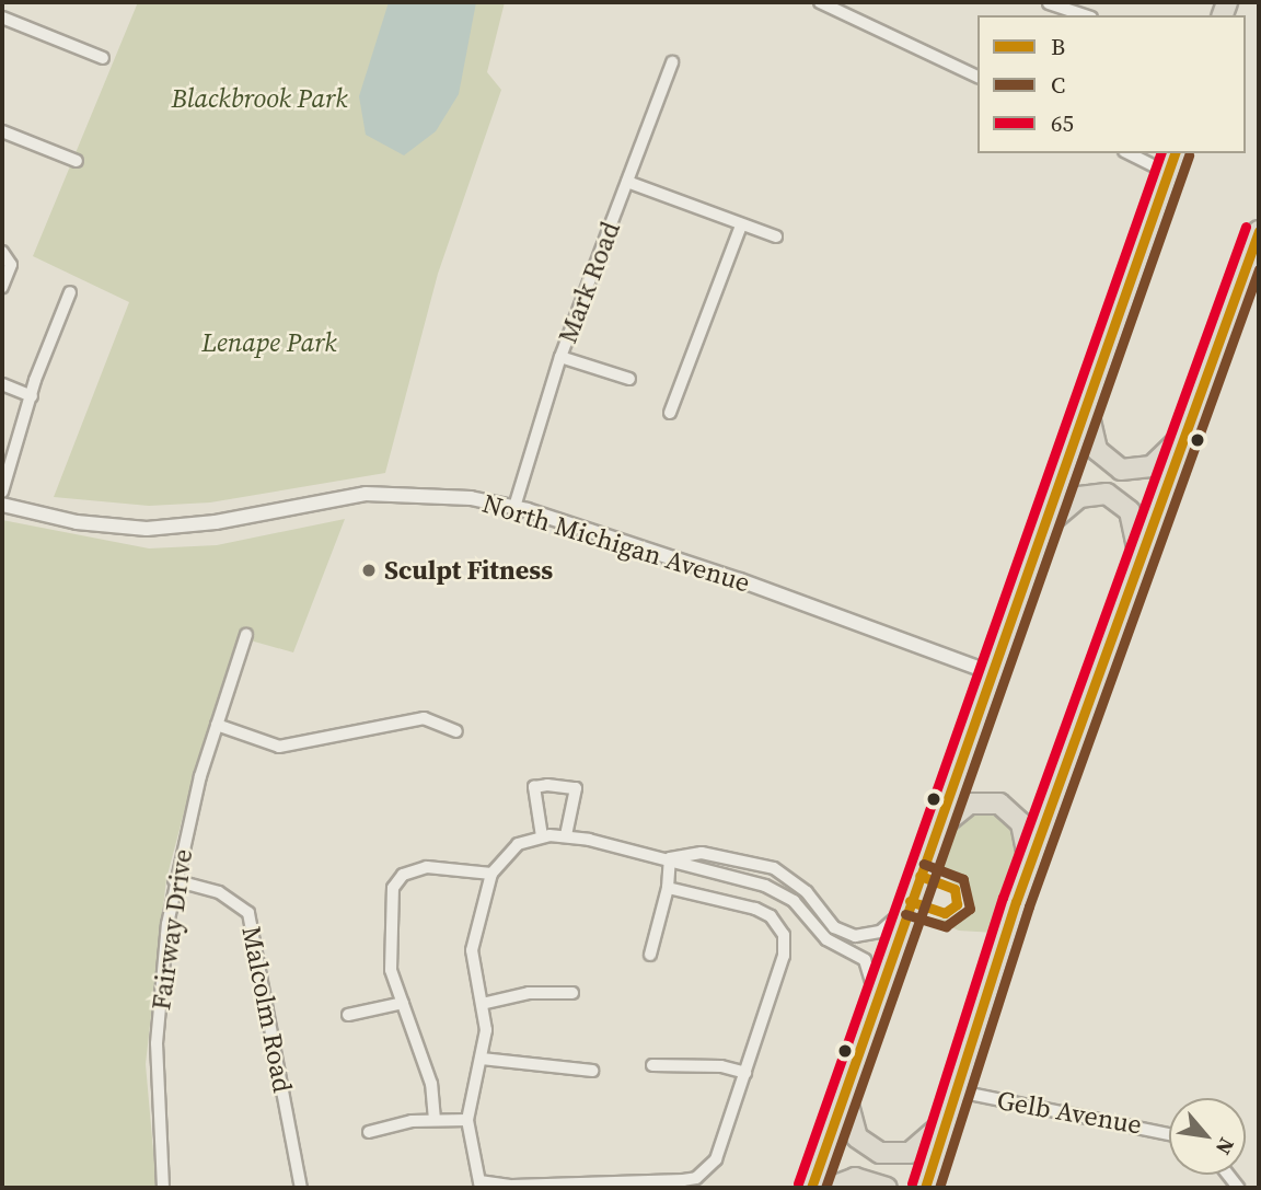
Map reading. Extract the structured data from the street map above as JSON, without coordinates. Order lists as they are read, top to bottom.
{
  "streets": {
    "street": [
      "Mark Road",
      "North Michigan Avenue",
      "Fairway Drive",
      "Malcolm Road",
      "Gelb Avenue"
    ]
  },
  "crossings": [
    ["Mark Road", "North Michigan Avenue"],
    ["Fairway Drive", "Malcolm Road"]
  ],
  "parks": ["Blackbrook Park", "Lenape Park"],
  "places": ["Sculpt Fitness"],
  "lines": ["transit line B", "transit line 65", "transit line C"],
  "legend": ["B", "C", "65"],
  "north": "bottom right"
}
